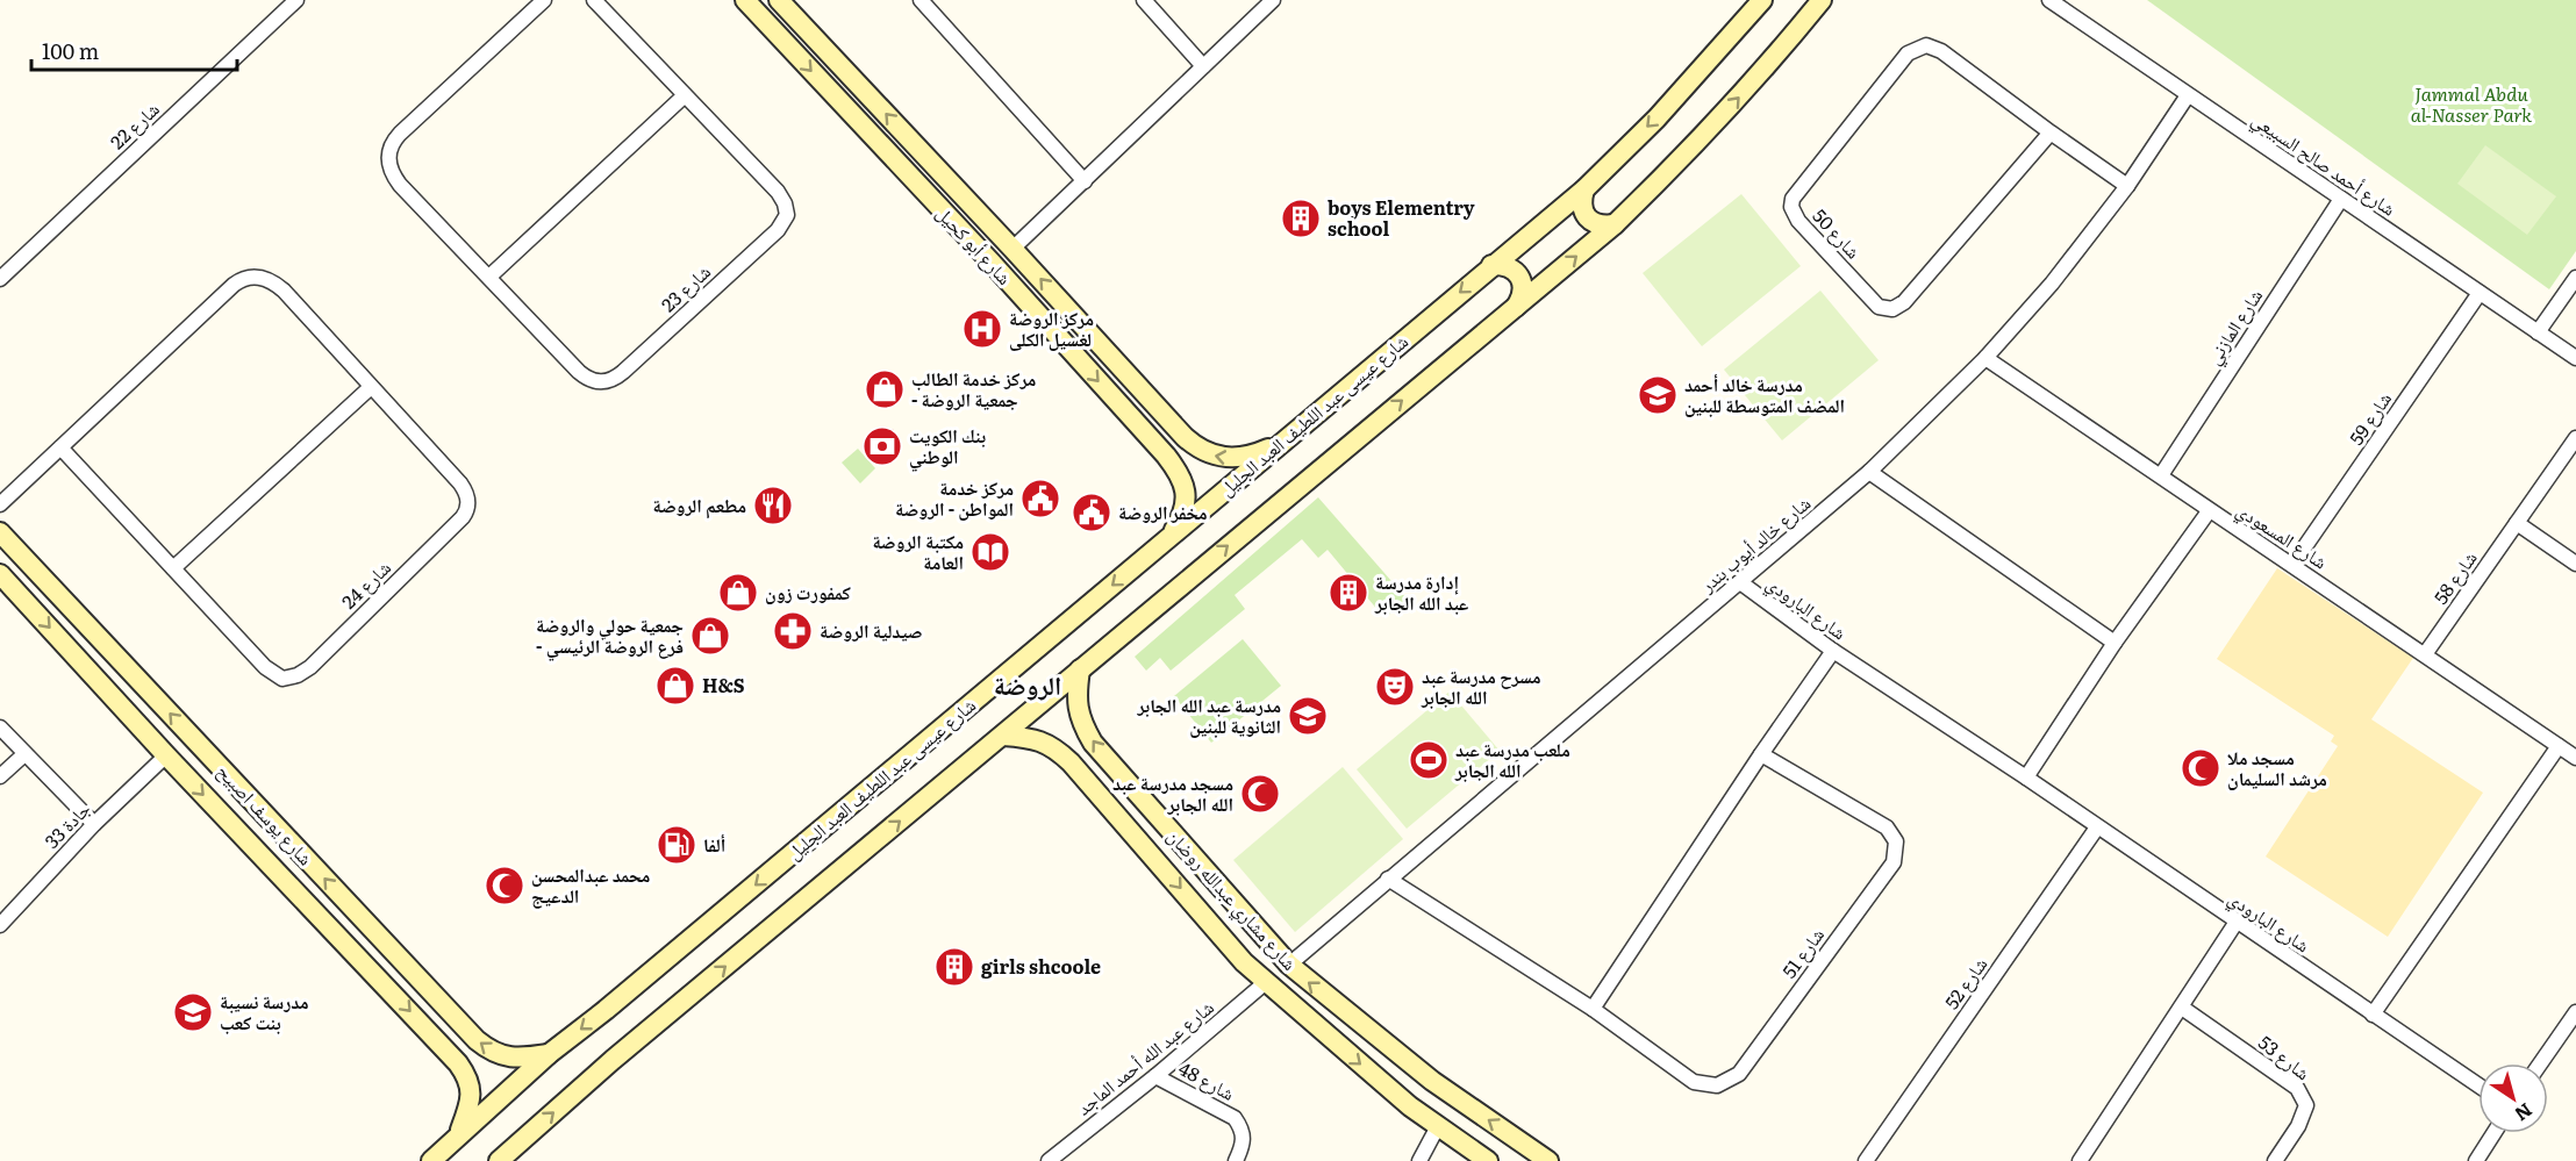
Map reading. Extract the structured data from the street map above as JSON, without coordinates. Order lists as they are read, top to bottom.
{
  "streets": {
    "street": [
      "شارع 22",
      "شارع أحمد صالح السبيعي",
      "شارع 50",
      "شارع أبو كحيل",
      "شارع 23",
      "شارع المازني",
      "شارع عيسى عبد اللطيف العبد الجليل",
      "شارع 59",
      "شارع المسعودي",
      "شارع خالد أيوب بندر",
      "شارع 58",
      "شارع 24",
      "شارع البارودي",
      "شارع يوسف اصبيح",
      "جادة 33",
      "شارع مشاري عبدالله روضان",
      "شارع 51",
      "شارع 52",
      "شارع عبد الله أحمد الماجد",
      "شارع 53",
      "شارع 48"
    ]
  },
  "crossings": [
    ["شارع أحمد صالح السبيعي", "شارع المازني"],
    ["شارع أحمد صالح السبيعي", "شارع 59"],
    ["شارع أحمد صالح السبيعي", "شارع خالد أيوب بندر"],
    ["شارع 50", "شارع خالد أيوب بندر"],
    ["شارع أبو كحيل", "شارع عيسى عبد اللطيف العبد الجليل"],
    ["شارع المازني", "شارع المسعودي"],
    ["شارع عيسى عبد اللطيف العبد الجليل", "شارع يوسف اصبيح"],
    ["شارع 59", "شارع المسعودي"],
    ["شارع المسعودي", "شارع خالد أيوب بندر"],
    ["شارع المسعودي", "شارع 58"],
    ["شارع خالد أيوب بندر", "شارع البارودي"],
    ["شارع خالد أيوب بندر", "شارع مشاري عبدالله روضان"],
    ["شارع خالد أيوب بندر", "شارع 51"],
    ["شارع البارودي", "شارع 52"],
    ["شارع يوسف اصبيح", "جادة 33"],
    ["شارع مشاري عبدالله روضان", "شارع عبد الله أحمد الماجد"],
    ["شارع عبد الله أحمد الماجد", "شارع 48"]
  ],
  "districts": ["الروضة"],
  "parks": ["Jammal Abdu al-Nasser Park"],
  "places": {
    "building": ["boys Elementry school", "إدارة مدرسة عبد الله الجابر", "girls shcoole"],
    "hospital": ["مركز الروضة لغسيل الكلى"],
    "shop": [
      "مركز خدمة الطالب - جمعية الروضة",
      "كمفورت زون",
      "جمعية حولي والروضة - فرع الروضة الرئيسي",
      "H&S"
    ],
    "school or university": ["مدرسة خالد أحمد المضف المتوسطة للبنين", "مدرسة عبد الله الجابر الثانوية للبنين", "مدرسة نسيبة بنت كعب"],
    "bank": ["بنك الكويت الوطني"],
    "public building": ["مركز خدمة المواطن - الروضة", "مخفر الروضة"],
    "restaurant": ["مطعم الروضة"],
    "library": ["مكتبة الروضة العامة"],
    "pharmacy": ["صيدلية الروضة"],
    "theatre": ["مسرح مدرسة عبد الله الجابر"],
    "sports": ["ملعب مدرسة عبد الله الجابر"],
    "mosque": ["مسجد ملا مرشد السليمان", "مسجد مدرسة عبد الله الجابر", "محمد عبدالمحسن الدعيج"],
    "fuel station": ["ألفا"]
  },
  "scale_bar": "100 m",
  "north": "bottom right"
}
